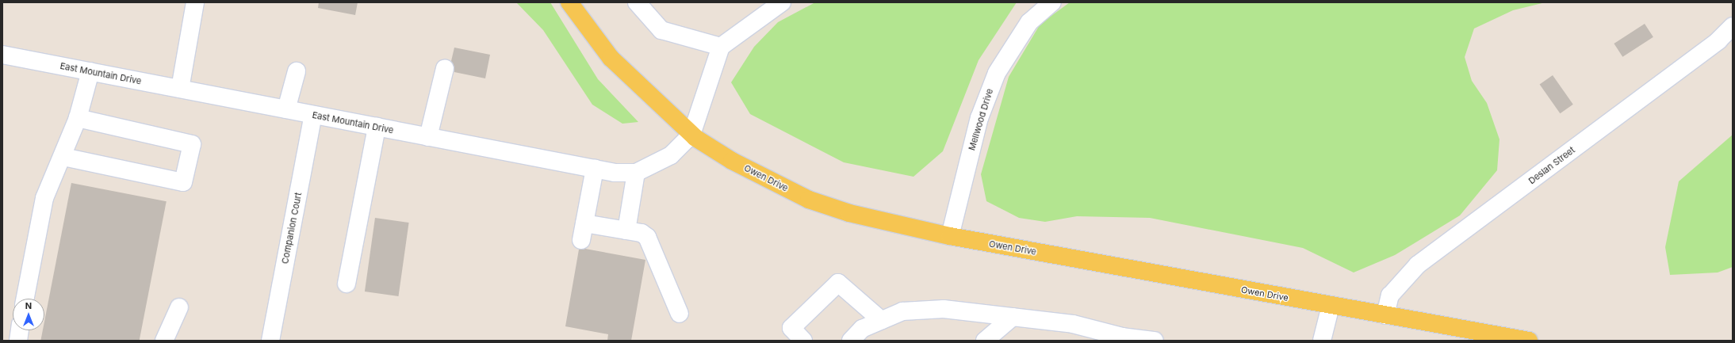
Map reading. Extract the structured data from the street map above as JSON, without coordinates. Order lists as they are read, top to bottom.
{
  "streets": {
    "main road": ["Owen Drive"],
    "street": [
      "East Mountain Drive",
      "Mellwood Drive",
      "Deslan Street",
      "Companion Court"
    ]
  },
  "crossings": [
    ["East Mountain Drive", "Owen Drive"],
    ["East Mountain Drive", "Companion Court"],
    ["Mellwood Drive", "Owen Drive"],
    ["Deslan Street", "Owen Drive"]
  ],
  "north": "top"
}
